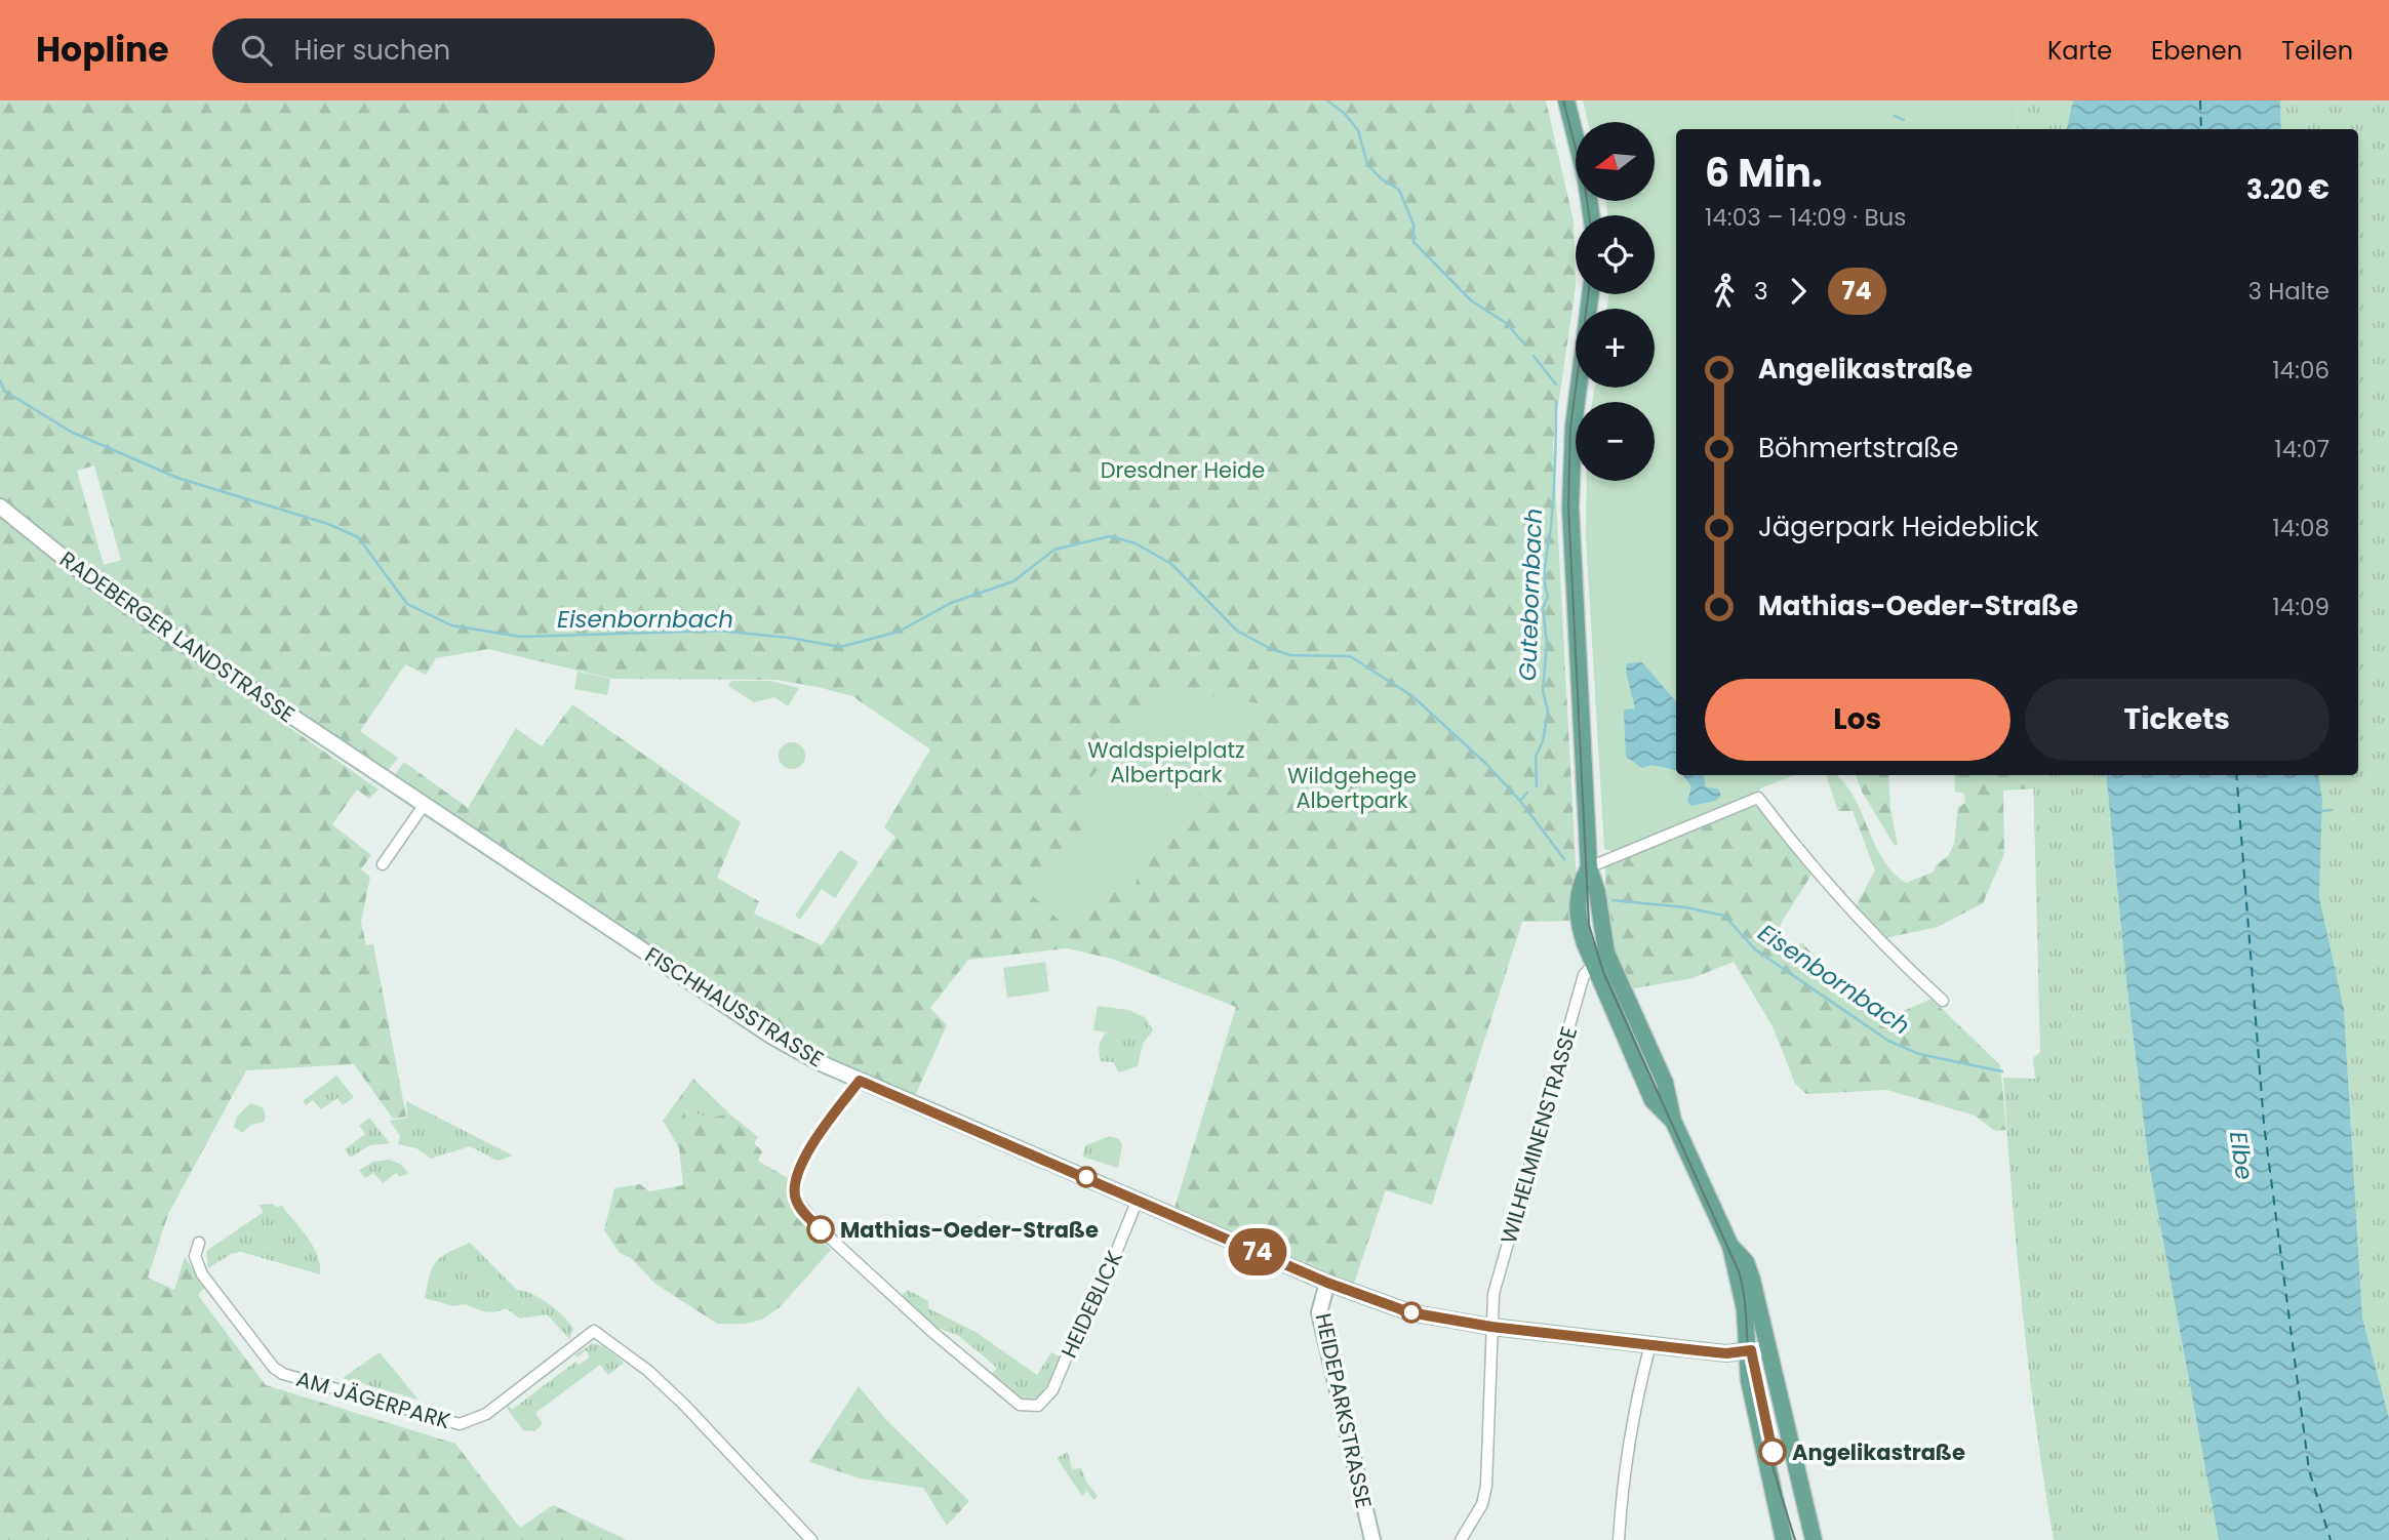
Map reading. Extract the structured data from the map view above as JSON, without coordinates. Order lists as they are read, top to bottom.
{
  "streets": {
    "main road": ["RADEBERGER LANDSTRASSE", "FISCHHAUSSTRASSE", "HEIDEPARKSTRASSE"],
    "street": ["WILHELMINENSTRASSE", "HEIDEBLICK", "AM JÄGERPARK"]
  },
  "crossings": [
    ["RADEBERGER LANDSTRASSE", "FISCHHAUSSTRASSE"],
    ["FISCHHAUSSTRASSE", "WILHELMINENSTRASSE"],
    ["FISCHHAUSSTRASSE", "HEIDEBLICK"],
    ["FISCHHAUSSTRASSE", "HEIDEPARKSTRASSE"]
  ],
  "water": ["Gutebornbach", "Eisenbornbach", "Elbe"],
  "parks": ["Dresdner Heide", "Waldspielplatz Albertpark", "Wildgehege Albertpark"],
  "places": ["Mathias-Oeder-Straße", "Angelikastraße"],
  "lines": ["bus line 74"],
  "north": "left",
  "page": {
    "header": "Hopline",
    "search": "Hier suchen",
    "nav": ["Karte", "Ebenen", "Teilen"],
    "on_map": "74",
    "map_buttons": ["+", "−"],
    "heading": ["6 Min.", "14:03 – 14:09 · Bus", "3.20 €"],
    "legs": ["3", "74", "3 Halte"],
    "list": [
      {
        "name": "Angelikastraße",
        "value": "14:06"
      },
      {
        "name": "Böhmertstraße",
        "value": "14:07"
      },
      {
        "name": "Jägerpark Heideblick",
        "value": "14:08"
      },
      {
        "name": "Mathias-Oeder-Straße",
        "value": "14:09"
      }
    ],
    "buttons": ["Los", "Tickets"]
  }
}
